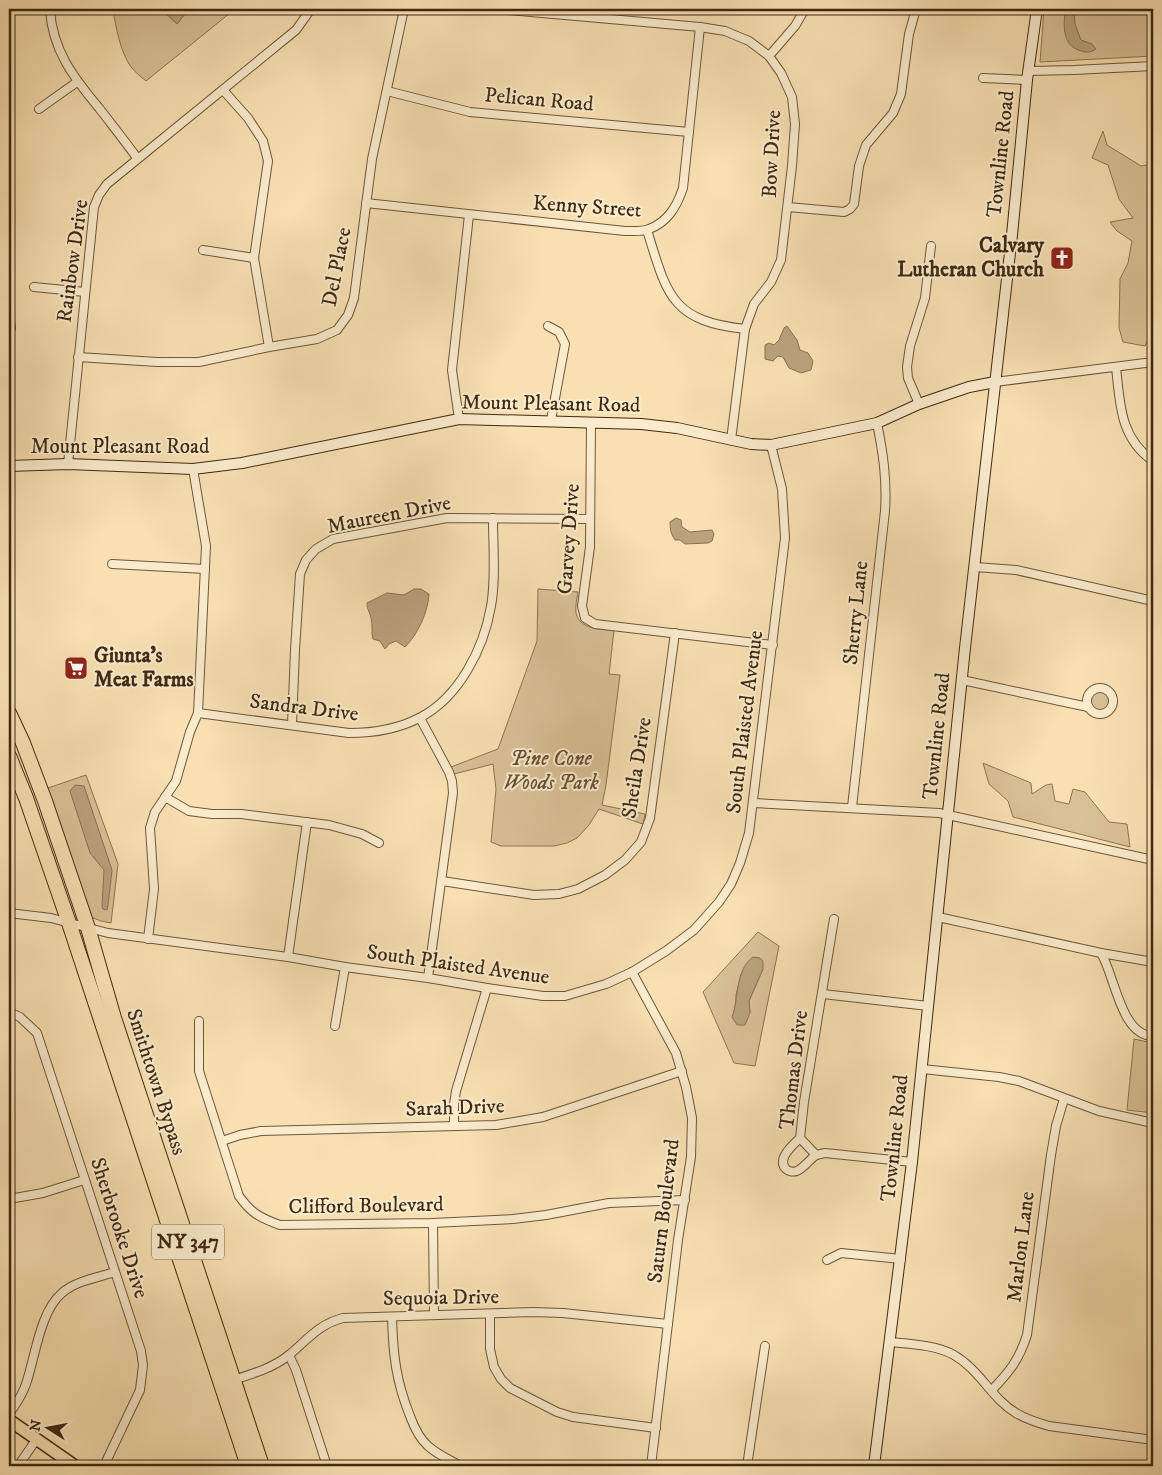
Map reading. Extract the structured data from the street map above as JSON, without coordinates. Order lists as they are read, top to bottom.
{
  "streets": {
    "highway": ["Smithtown Bypass", "NY 347"],
    "street": [
      "Pelican Road",
      "Bow Drive",
      "Townline Road",
      "Kenny Street",
      "Rainbow Drive",
      "Del Place",
      "Mount Pleasant Road",
      "Maureen Drive",
      "Garvey Drive",
      "Sherry Lane",
      "Sandra Drive",
      "South Plaisted Avenue",
      "Sheila Drive",
      "Thomas Drive",
      "Sarah Drive",
      "Clifford Boulevard",
      "Saturn Boulevard",
      "Sherbrooke Drive",
      "Marlon Lane",
      "Sequoia Drive"
    ]
  },
  "crossings": [
    ["Pelican Road", "Kenny Street"],
    ["Pelican Road", "Del Place"],
    ["Bow Drive", "Kenny Street"],
    ["Bow Drive", "Mount Pleasant Road"],
    ["Townline Road", "Mount Pleasant Road"],
    ["Townline Road", "Thomas Drive"],
    ["Kenny Street", "Del Place"],
    ["Rainbow Drive", "Del Place"],
    ["Rainbow Drive", "Mount Pleasant Road"],
    ["Mount Pleasant Road", "Garvey Drive"],
    ["Mount Pleasant Road", "Sherry Lane"],
    ["Mount Pleasant Road", "South Plaisted Avenue"],
    ["Maureen Drive", "Garvey Drive"],
    ["Maureen Drive", "Sandra Drive"],
    ["Garvey Drive", "South Plaisted Avenue"],
    ["Garvey Drive", "Sheila Drive"],
    ["South Plaisted Avenue", "Smithtown Bypass"],
    ["South Plaisted Avenue", "Saturn Boulevard"],
    ["Smithtown Bypass", "Sequoia Drive"],
    ["Sarah Drive", "Clifford Boulevard"],
    ["Sarah Drive", "Saturn Boulevard"],
    ["Clifford Boulevard", "Saturn Boulevard"],
    ["Saturn Boulevard", "Sequoia Drive"]
  ],
  "parks": ["Pine Cone Woods Park"],
  "places": {
    "church": ["Calvary Lutheran Church"],
    "supermarket": ["Giunta's Meat Farms"]
  },
  "north": "left"
}
